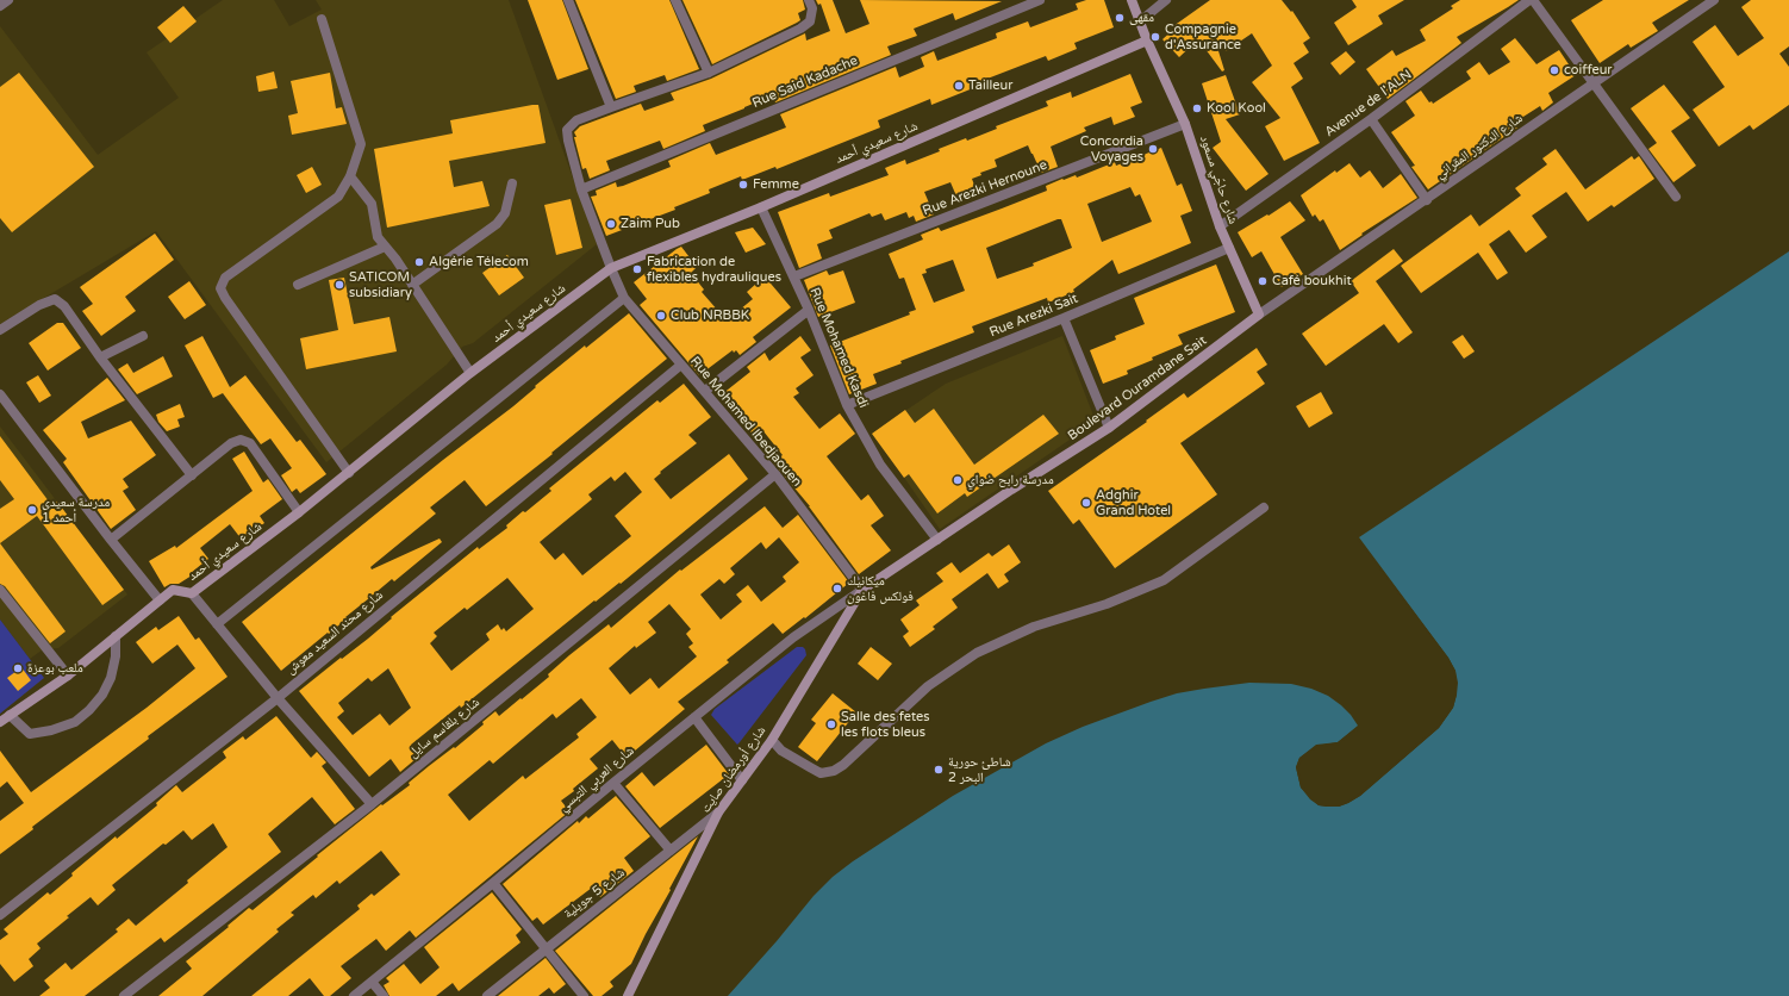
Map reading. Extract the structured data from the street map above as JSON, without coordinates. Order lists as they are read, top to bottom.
{
  "streets": {
    "street": [
      "Rue Said Kadache",
      "Avenue de l'ALN",
      "شارع سعيدي أحمد",
      "شارع الدكتور المقراني",
      "شارع حاجّي مسعود",
      "Rue Arezki Hernoune",
      "Rue Arezki Sait",
      "Rue Mohamed Kasdi",
      "Boulevard Ouramdane Sait",
      "Rue Mohamed Ibedjaouen",
      "شارع محند السعيد معوش",
      "شارع بلقاسم سايل",
      "شارع أورمضان صايت",
      "شارع العربي التبسي",
      "شارع 5 جويلية"
    ]
  },
  "crossings": [
    ["Rue Said Kadache", "Rue Mohamed Ibedjaouen"],
    ["Avenue de l'ALN", "شارع حاجّي مسعود"],
    ["شارع سعيدي أحمد", "شارع حاجّي مسعود"],
    ["شارع سعيدي أحمد", "Rue Mohamed Kasdi"],
    ["شارع سعيدي أحمد", "Rue Mohamed Ibedjaouen"],
    ["شارع الدكتور المقراني", "شارع حاجّي مسعود"],
    ["شارع الدكتور المقراني", "Boulevard Ouramdane Sait"],
    ["شارع حاجّي مسعود", "Rue Arezki Hernoune"],
    ["شارع حاجّي مسعود", "Rue Arezki Sait"],
    ["شارع حاجّي مسعود", "Boulevard Ouramdane Sait"],
    ["Rue Arezki Hernoune", "Rue Mohamed Kasdi"],
    ["Rue Arezki Sait", "Rue Mohamed Kasdi"],
    ["Rue Mohamed Kasdi", "Boulevard Ouramdane Sait"],
    ["Boulevard Ouramdane Sait", "Rue Mohamed Ibedjaouen"],
    ["Boulevard Ouramdane Sait", "شارع أورمضان صايت"],
    ["Boulevard Ouramdane Sait", "شارع العربي التبسي"],
    ["Rue Mohamed Ibedjaouen", "شارع محند السعيد معوش"],
    ["Rue Mohamed Ibedjaouen", "شارع بلقاسم سايل"],
    ["Rue Mohamed Ibedjaouen", "شارع أورمضان صايت"],
    ["Rue Mohamed Ibedjaouen", "شارع العربي التبسي"],
    ["شارع أورمضان صايت", "شارع العربي التبسي"],
    ["شارع أورمضان صايت", "شارع 5 جويلية"]
  ],
  "places": [
    "مقهى",
    "Compagnie d'Assurance",
    "coiffeur",
    "Tailleur",
    "Kool Kool",
    "Concordia Voyages",
    "Femme",
    "Zaim Pub",
    "Algérie Télecom",
    "Fabrication de flexibles hydrauliques",
    "Café boukhit",
    "SATICOM subsidiary",
    "Club NRBBK",
    "مدرسة رابح ضواي",
    "Adghir Grand Hotel",
    "مدرسة سعيدي أحمد 1",
    "ميكانيك فولكس فاغون",
    "ملعب بوعزة",
    "Salle des fetes les flots bleus",
    "شاطئ حورية البحر 2"
  ]
}
